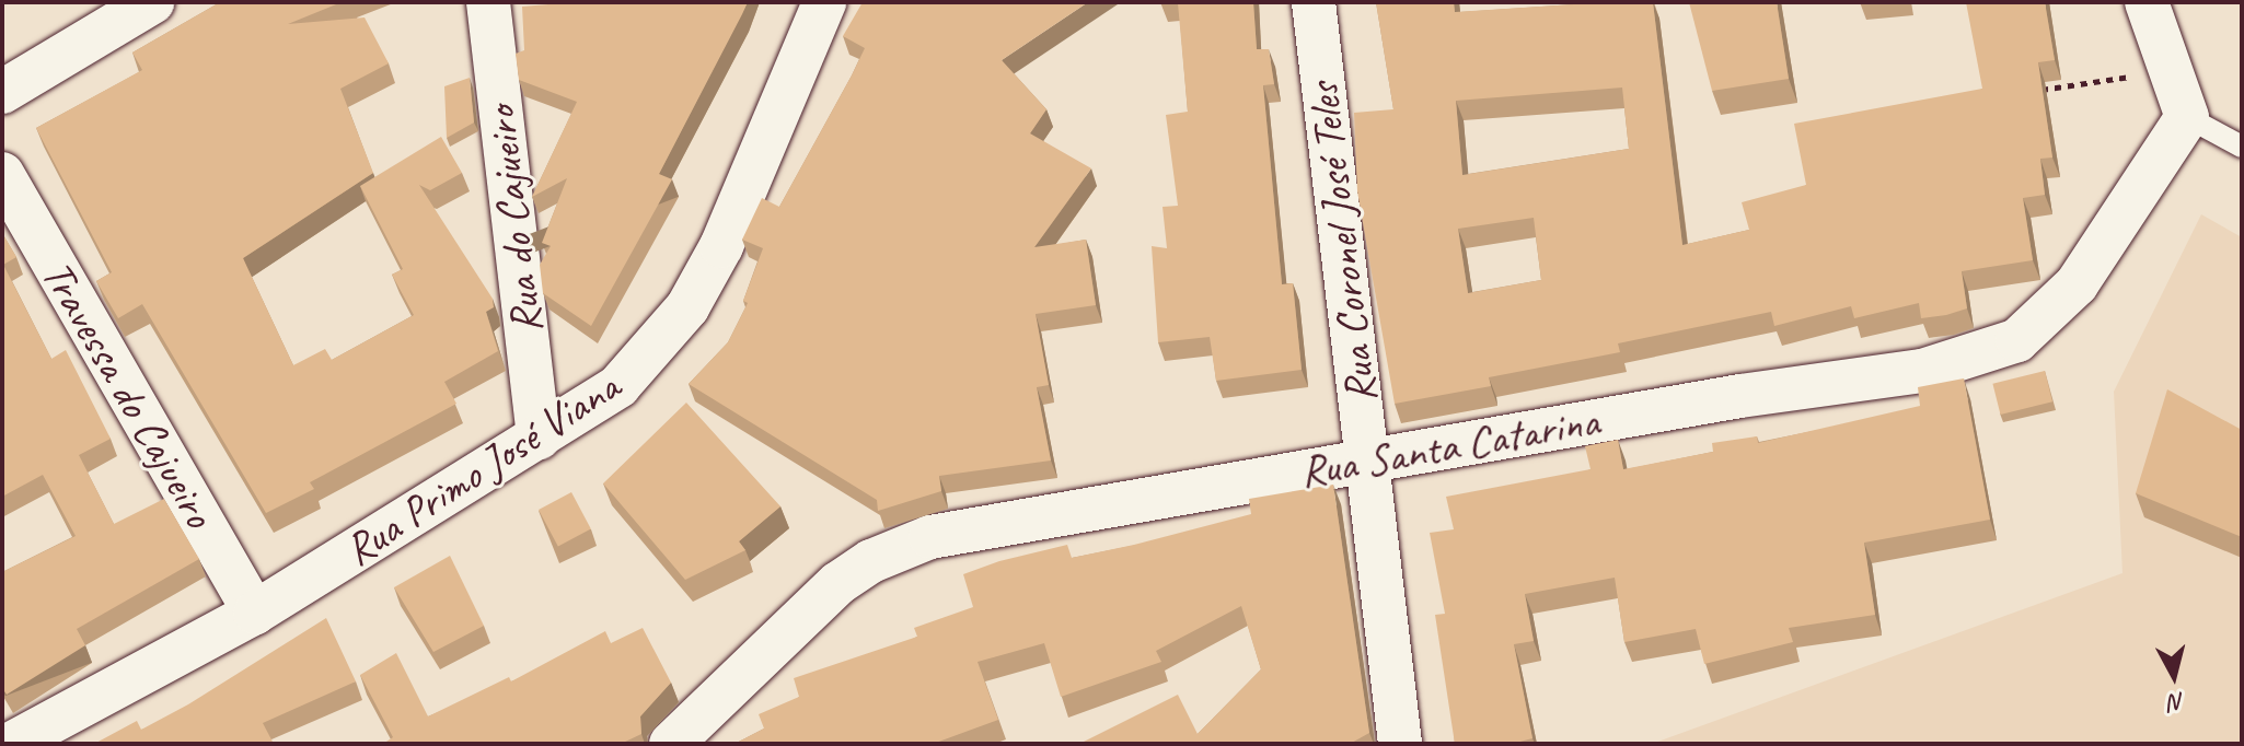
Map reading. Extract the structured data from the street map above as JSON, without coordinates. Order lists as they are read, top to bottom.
{
  "streets": {
    "street": [
      "Rua do Cajueiro",
      "Rua Coronel José Teles",
      "Travessa do Cajueiro",
      "Rua Santa Catarina",
      "Rua Primo José Viana"
    ]
  },
  "crossings": [
    ["Rua do Cajueiro", "Rua Primo José Viana"],
    ["Rua Coronel José Teles", "Rua Santa Catarina"],
    ["Travessa do Cajueiro", "Rua Primo José Viana"]
  ],
  "north": "bottom"
}
